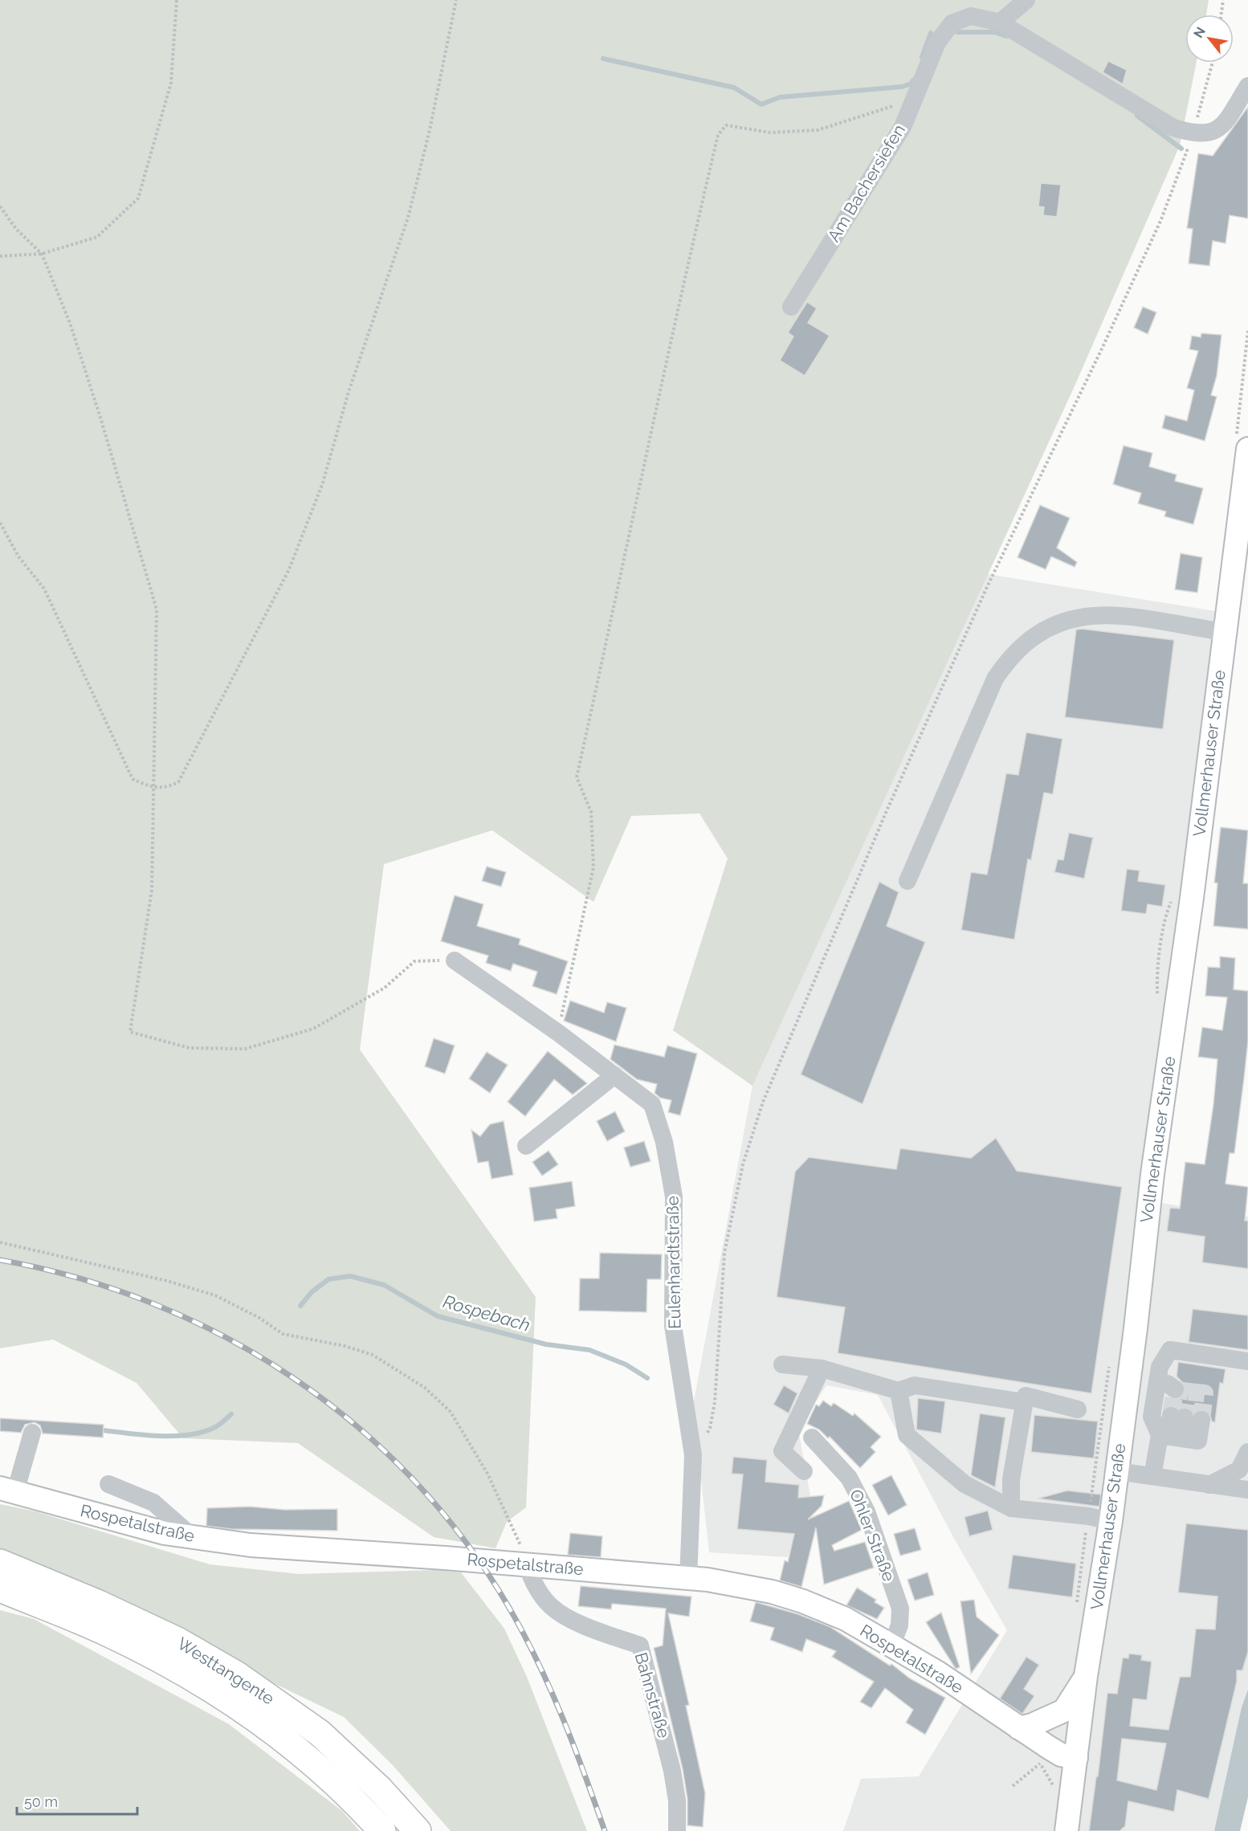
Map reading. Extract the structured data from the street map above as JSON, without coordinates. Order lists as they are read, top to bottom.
{
  "streets": {
    "highway": ["Westtangente"],
    "main road": ["Vollmerhauser Straße", "Rospetalstraße"],
    "street": [
      "Am Bachersiefen",
      "Eulenhardtstraße",
      "Ohler Straße",
      "Bahnstraße"
    ]
  },
  "crossings": [
    ["Vollmerhauser Straße", "Rospetalstraße"],
    ["Eulenhardtstraße", "Rospetalstraße"],
    ["Rospetalstraße", "Ohler Straße"],
    ["Rospetalstraße", "Bahnstraße"]
  ],
  "water": ["Rospebach"],
  "scale_bar": "50 m",
  "north": "top left"
}
